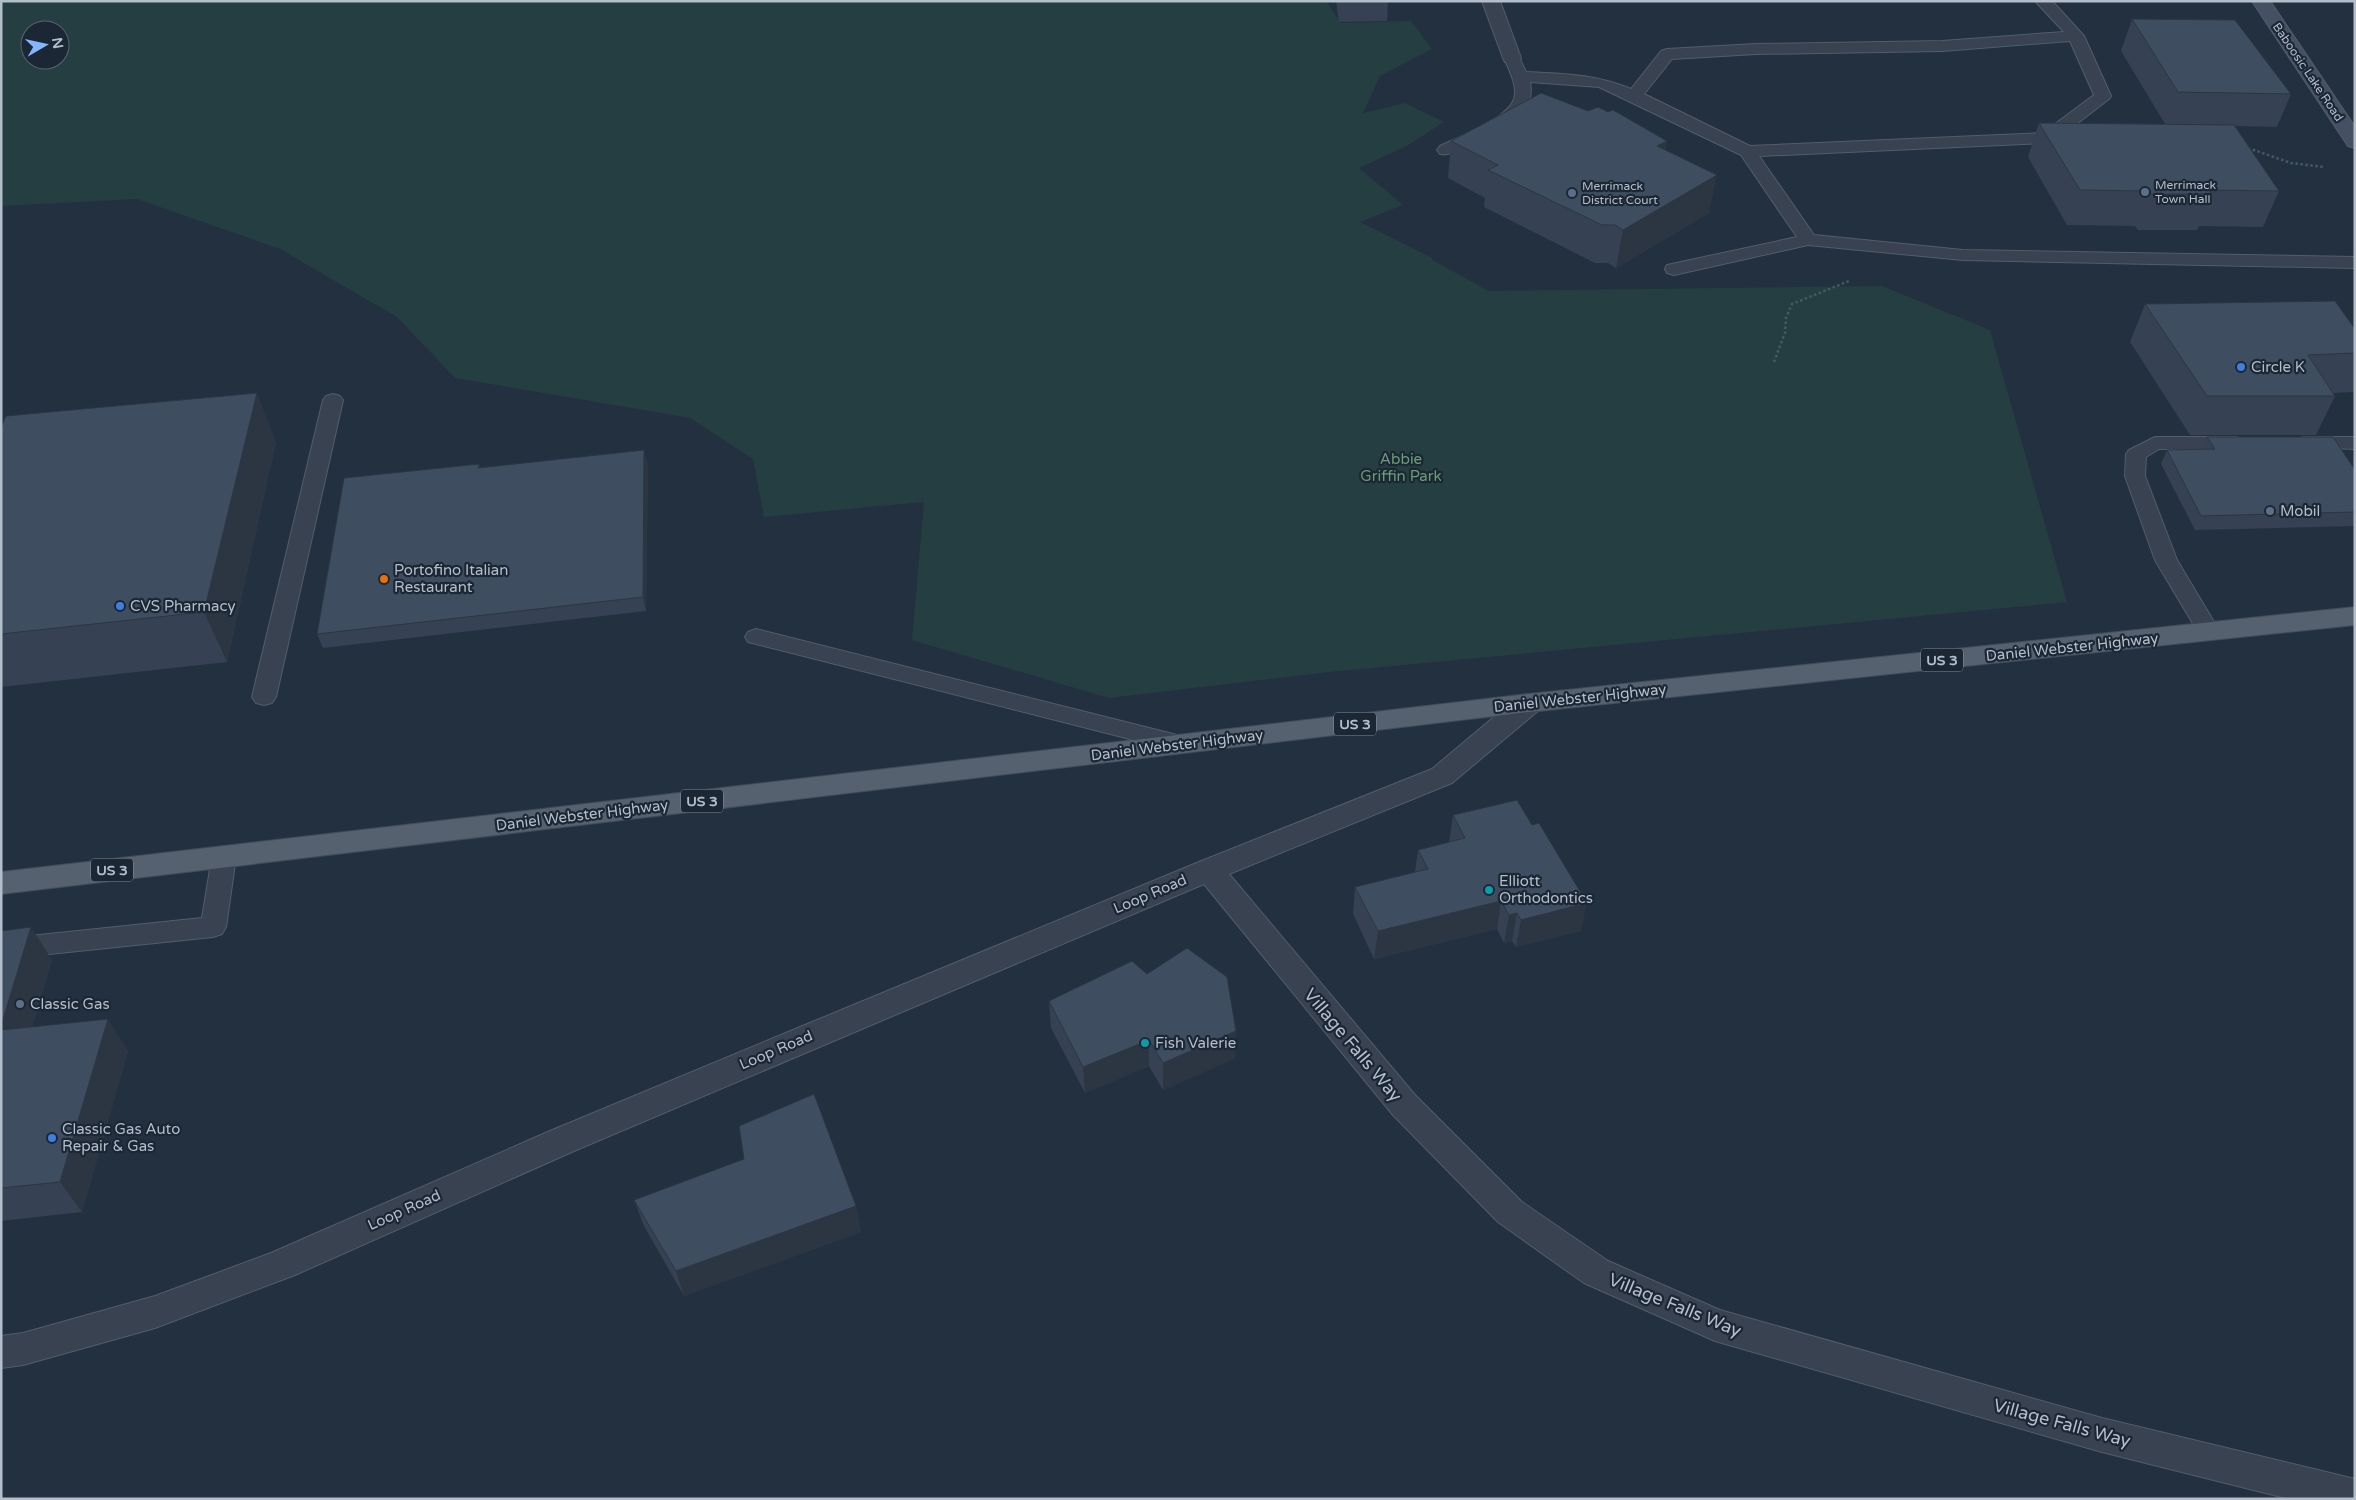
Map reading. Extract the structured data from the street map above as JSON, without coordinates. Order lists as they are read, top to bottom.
{
  "streets": {
    "main road": ["Daniel Webster Highway", "US 3"],
    "street": ["Baboosic Lake Road", "Loop Road", "Village Falls Way"]
  },
  "crossings": [
    ["Daniel Webster Highway", "Loop Road"],
    ["Loop Road", "Village Falls Way"]
  ],
  "parks": ["Abbie Griffin Park"],
  "places": [
    "Merrimack Town Hall",
    "Merrimack District Court",
    "Circle K",
    "Mobil",
    "Portofino Italian Restaurant",
    "CVS Pharmacy",
    "Elliott Orthodontics",
    "Classic Gas",
    "Fish Valerie",
    "Classic Gas Auto Repair & Gas"
  ],
  "north": "right"
}
